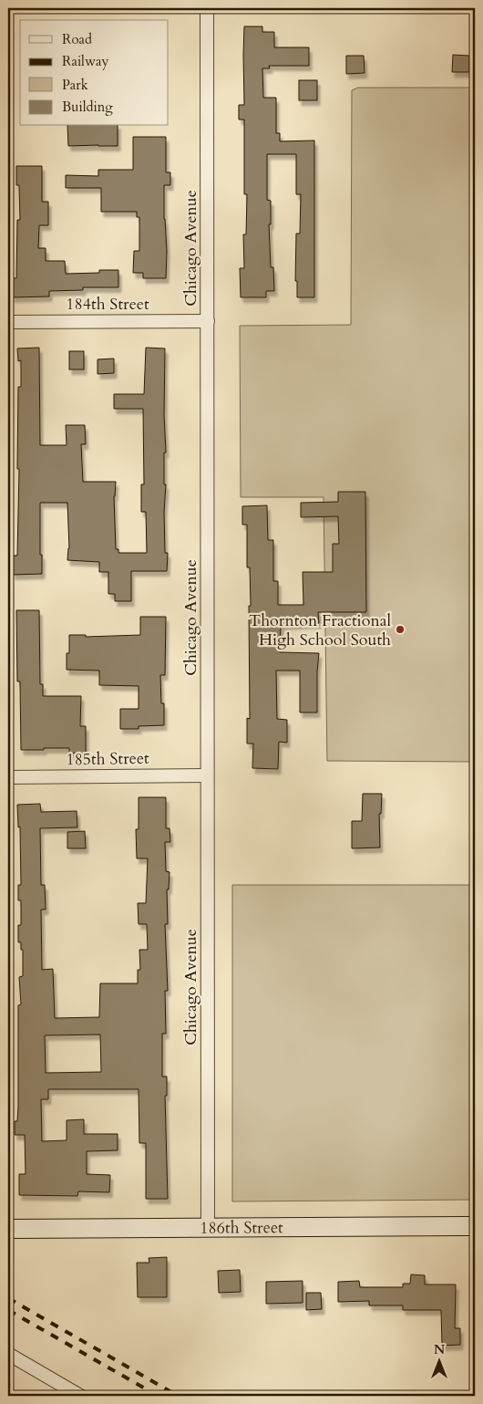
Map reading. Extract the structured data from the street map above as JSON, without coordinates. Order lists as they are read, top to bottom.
{
  "streets": {
    "street": [
      "Chicago Avenue",
      "184th Street",
      "185th Street",
      "186th Street"
    ]
  },
  "crossings": [
    ["Chicago Avenue", "184th Street"],
    ["Chicago Avenue", "185th Street"],
    ["Chicago Avenue", "186th Street"]
  ],
  "places": ["Thornton Fractional High School South"],
  "legend": [
    "Road",
    "Railway",
    "Park",
    "Building"
  ],
  "north": "top"
}
